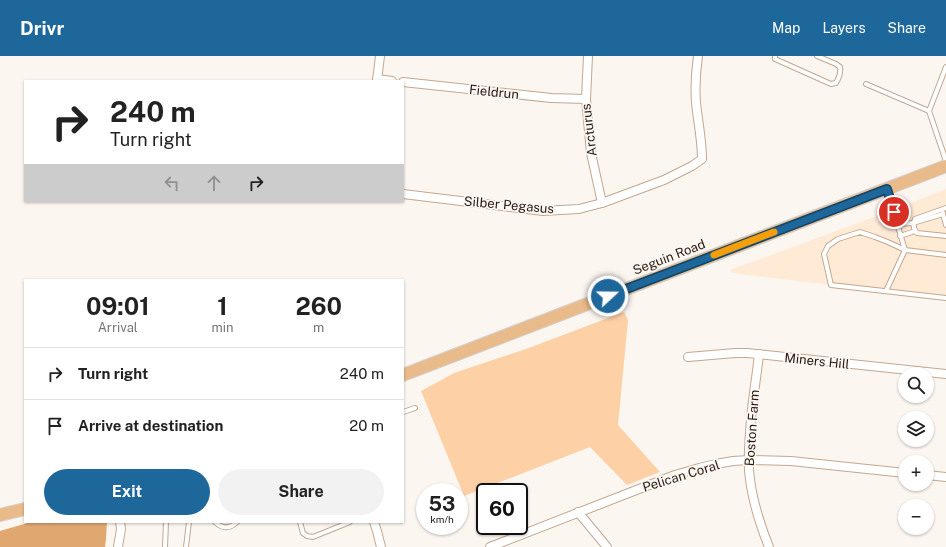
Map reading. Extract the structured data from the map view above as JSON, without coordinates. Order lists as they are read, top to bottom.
{
  "streets": {
    "main road": ["Seguin Road"],
    "street": [
      "Fieldrun",
      "Arcturus",
      "Silber Pegasus",
      "Miners Hill",
      "Boston Farm",
      "Pelican Coral"
    ]
  },
  "crossings": [
    ["Fieldrun", "Arcturus"],
    ["Arcturus", "Silber Pegasus"],
    ["Miners Hill", "Boston Farm"],
    ["Boston Farm", "Pelican Coral"]
  ],
  "page": {
    "header": "Drivr",
    "nav": ["Map", "Layers", "Share"],
    "turn": ["240 m", "Turn right"],
    "eta": [
      "09:01",
      "Arrival",
      "1",
      "min",
      "260",
      "m"
    ],
    "list": [
      {
        "name": "Turn right",
        "value": "240 m"
      },
      {
        "name": "Arrive at destination",
        "value": "20 m"
      }
    ],
    "map_buttons": ["+", "−"],
    "buttons": ["Exit", "Share"],
    "speed": "53 km/h",
    "limit": "60"
  }
}
